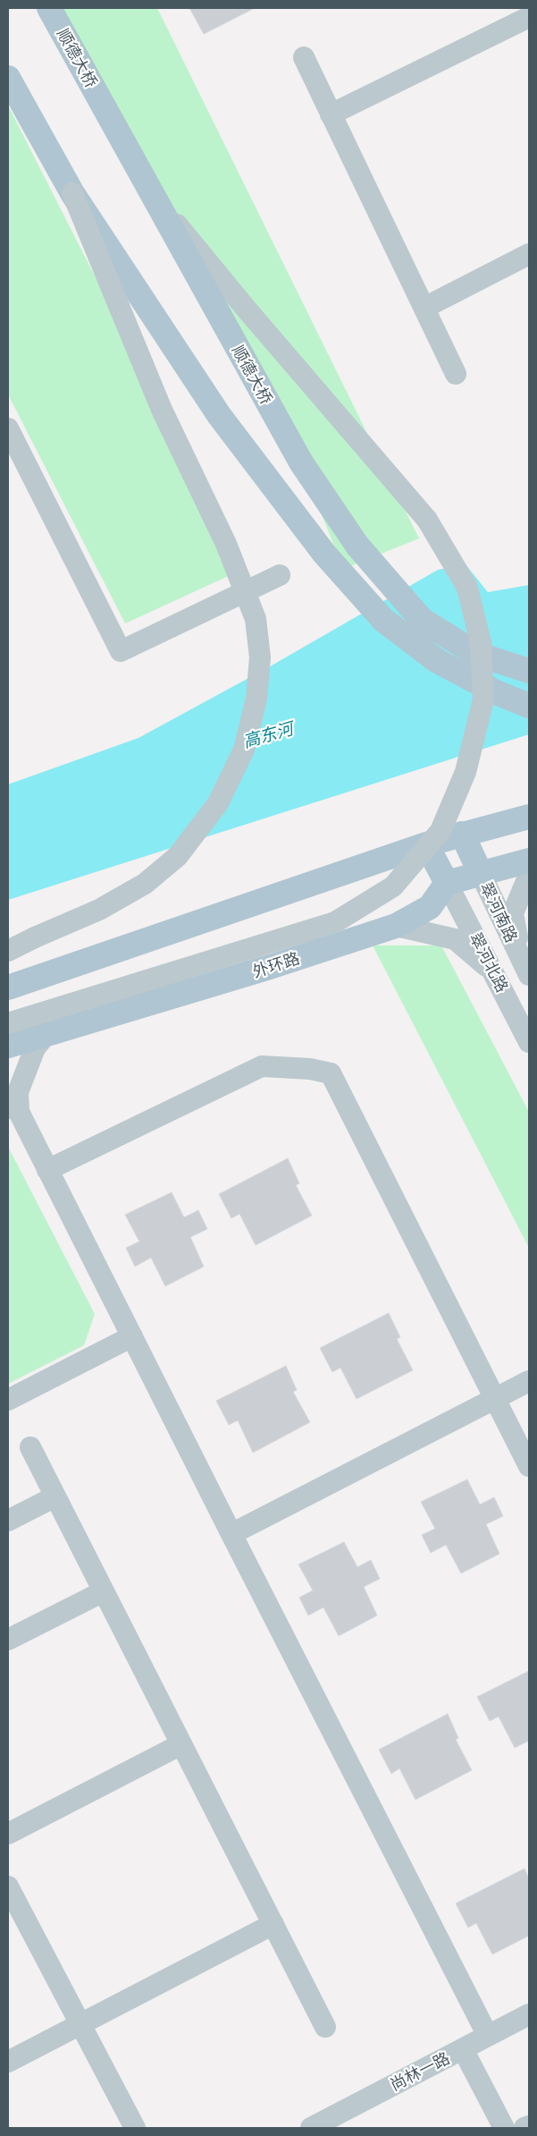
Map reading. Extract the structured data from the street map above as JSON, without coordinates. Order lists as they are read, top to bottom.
{
  "streets": {
    "main road": ["顺德大桥", "外环路"],
    "street": ["翠河南路", "翠河北路", "尚林一路"]
  },
  "crossings": [
    ["翠河北路", "外环路"]
  ],
  "water": ["高东河"]
}
